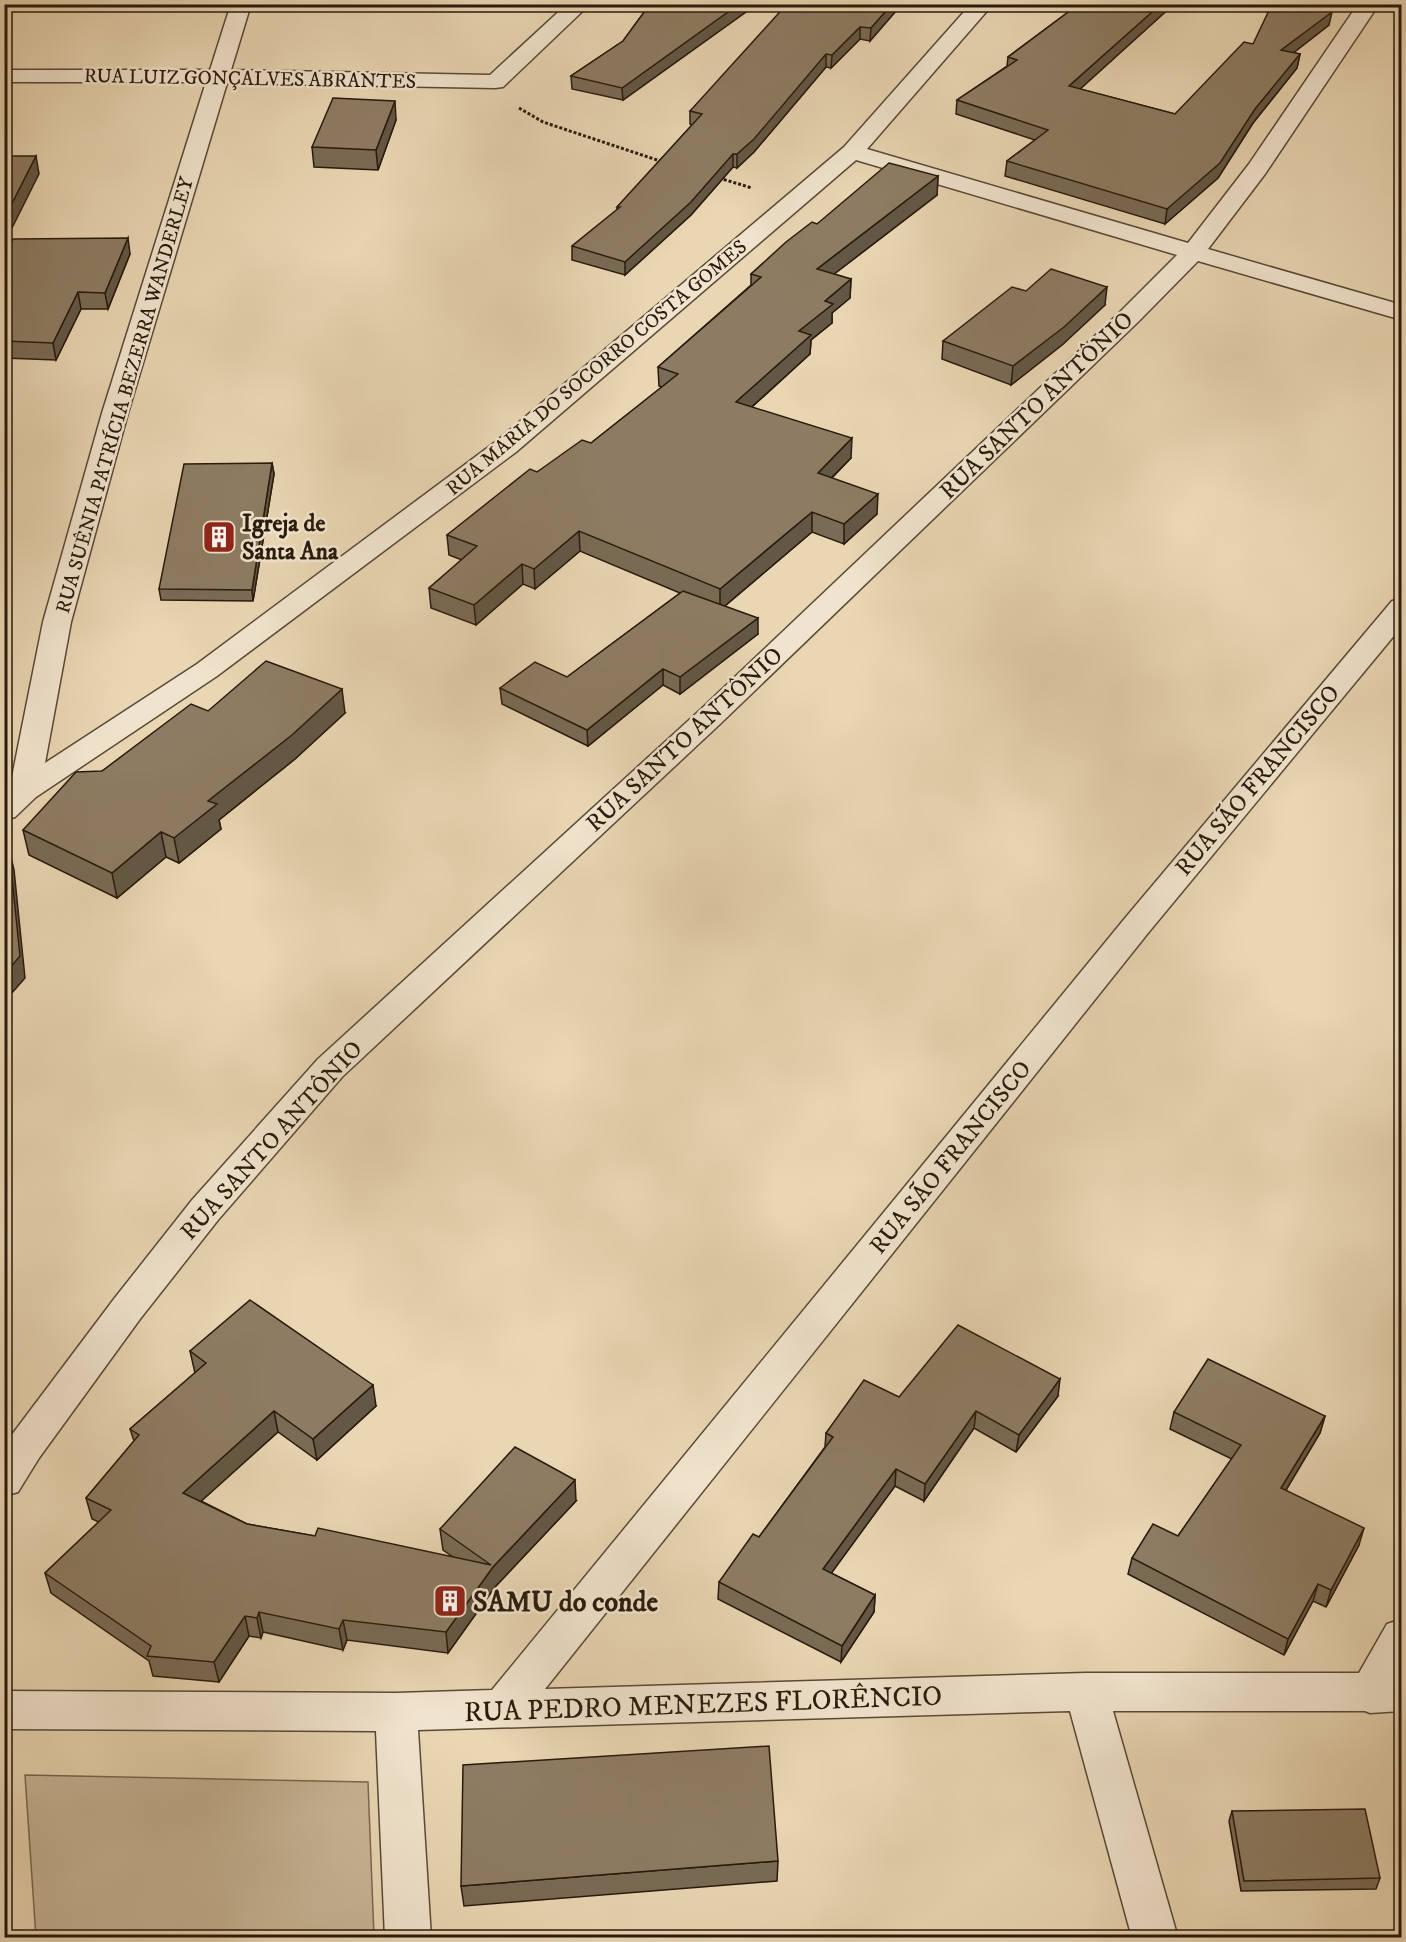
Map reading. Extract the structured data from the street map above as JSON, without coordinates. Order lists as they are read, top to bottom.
{
  "streets": {
    "street": [
      "RUA LUIZ GONÇALVES ABRANTES",
      "RUA MARIA DO SOCORRO COSTA GOMES",
      "RUA SUÊNIA PATRÍCIA BEZERRA WANDERLEY",
      "RUA SANTO ANTÔNIO",
      "RUA SÃO FRANCISCO",
      "RUA PEDRO MENEZES FLORÊNCIO"
    ]
  },
  "crossings": [
    ["RUA LUIZ GONÇALVES ABRANTES", "RUA SUÊNIA PATRÍCIA BEZERRA WANDERLEY"],
    ["RUA MARIA DO SOCORRO COSTA GOMES", "RUA SUÊNIA PATRÍCIA BEZERRA WANDERLEY"],
    ["RUA SÃO FRANCISCO", "RUA PEDRO MENEZES FLORÊNCIO"]
  ],
  "places": {
    "building": ["Igreja de Santa Ana", "SAMU do conde"]
  }
}
